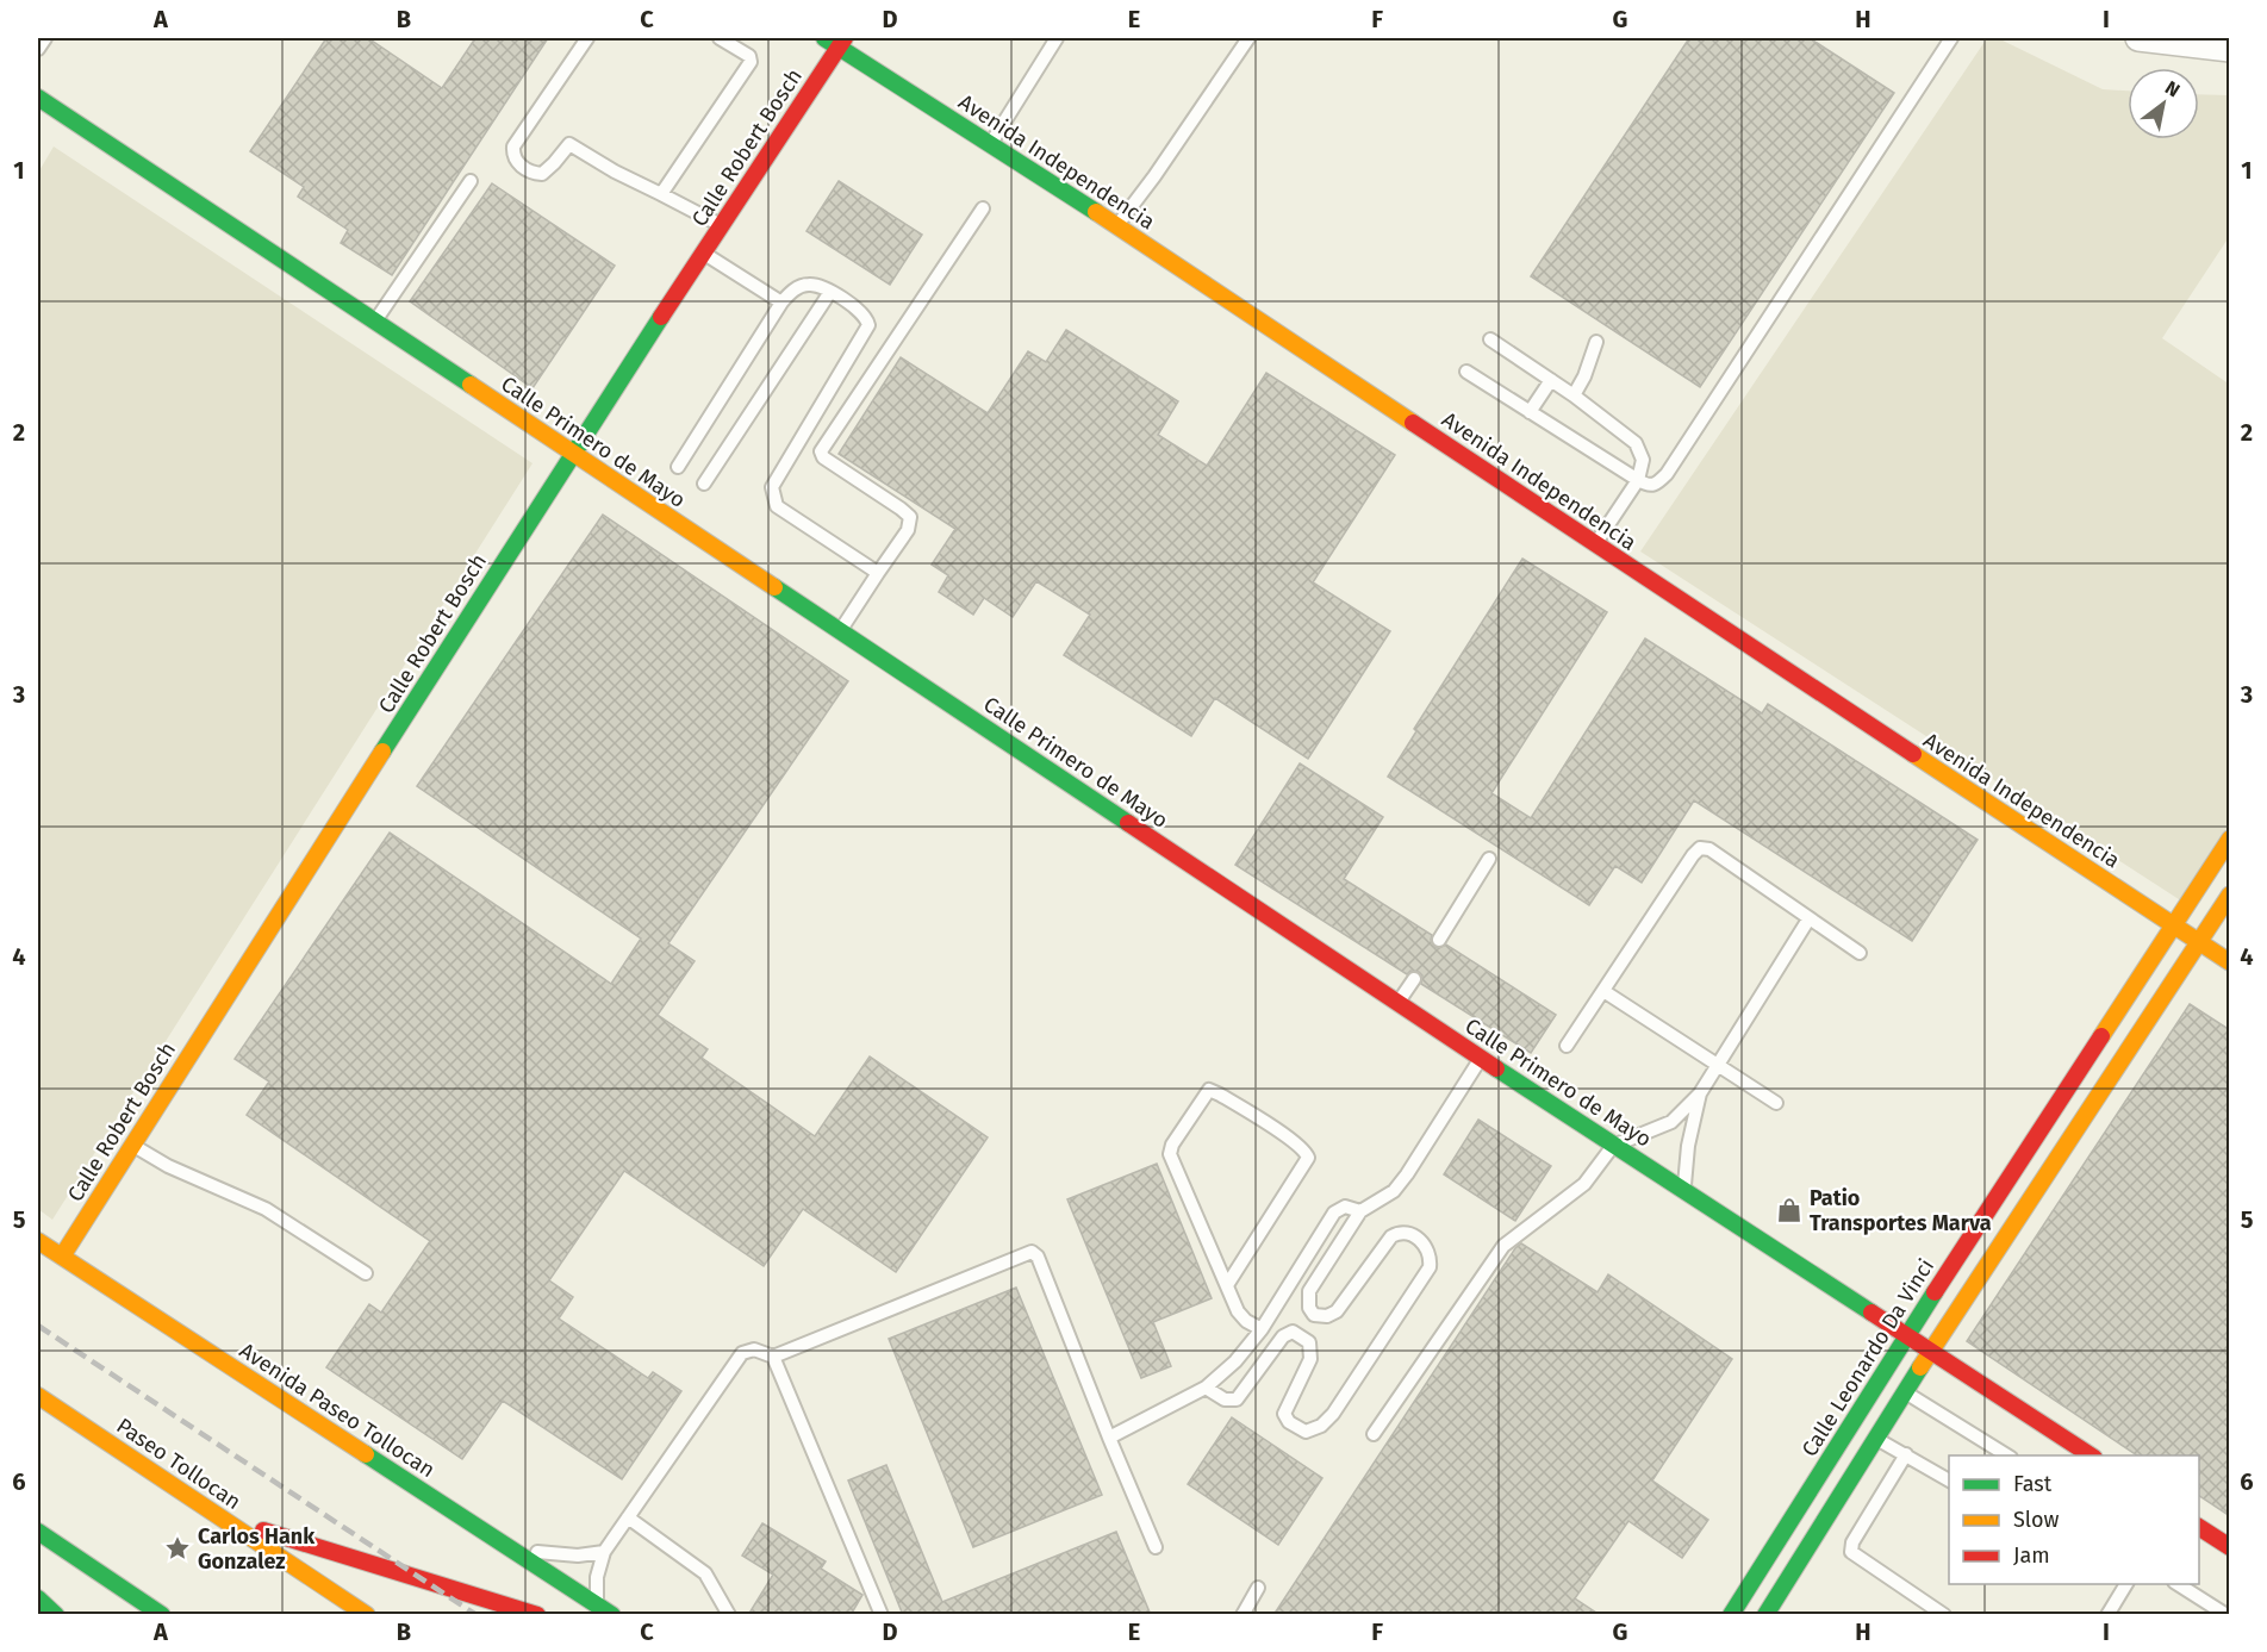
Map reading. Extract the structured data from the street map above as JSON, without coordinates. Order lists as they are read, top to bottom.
{
  "streets": {
    "main road": [
      "Calle Robert Bosch",
      "Avenida Independencia",
      "Calle Primero de Mayo",
      "Calle Leonardo Da Vinci",
      "Avenida Paseo Tollocan",
      "Paseo Tollocan"
    ]
  },
  "crossings": [
    ["Calle Robert Bosch", "Avenida Independencia"],
    ["Calle Robert Bosch", "Calle Primero de Mayo"],
    ["Calle Robert Bosch", "Avenida Paseo Tollocan"],
    ["Avenida Independencia", "Calle Leonardo Da Vinci"],
    ["Calle Primero de Mayo", "Calle Leonardo Da Vinci"]
  ],
  "places": {
    "shop": ["Patio Transportes Marva"],
    "place": ["Carlos Hank Gonzalez"]
  },
  "legend": ["Fast", "Slow", "Jam"],
  "north": "top right",
  "grid": {
    "columns": [
      "A",
      "B",
      "C",
      "D",
      "E",
      "F",
      "G",
      "H",
      "I"
    ],
    "rows": [
      "1",
      "2",
      "3",
      "4",
      "5",
      "6"
    ]
  }
}
